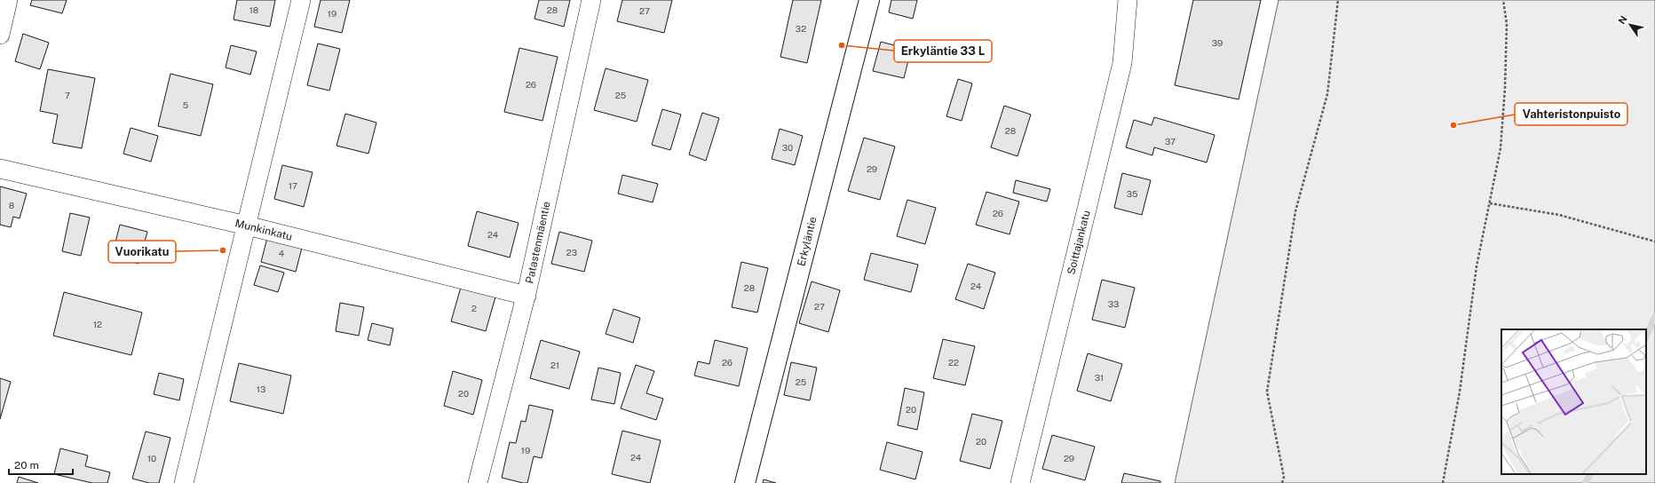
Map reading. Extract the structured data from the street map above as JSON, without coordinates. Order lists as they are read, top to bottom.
{
  "streets": {
    "street": [
      "Munkinkatu",
      "Erkyläntie",
      "Patastenmäentie",
      "Soittajankatu"
    ]
  },
  "crossings": [
    ["Munkinkatu", "Patastenmäentie"]
  ],
  "places": ["Erkyläntie 33 L", "Vahteristonpuisto", "Vuorikatu"],
  "house_numbers": [
    "18",
    "28",
    "27",
    "19",
    "32",
    "39",
    "26",
    "7",
    "25",
    "5",
    "28",
    "37",
    "30",
    "29",
    "17",
    "35",
    "8",
    "26",
    "24",
    "23",
    "4",
    "24",
    "28",
    "33",
    "27",
    "2",
    "12",
    "26",
    "22",
    "21",
    "31",
    "25",
    "13",
    "20",
    "20",
    "20",
    "19",
    "24",
    "10",
    "29"
  ],
  "scale_bar": "20 m",
  "north": "top left"
}
